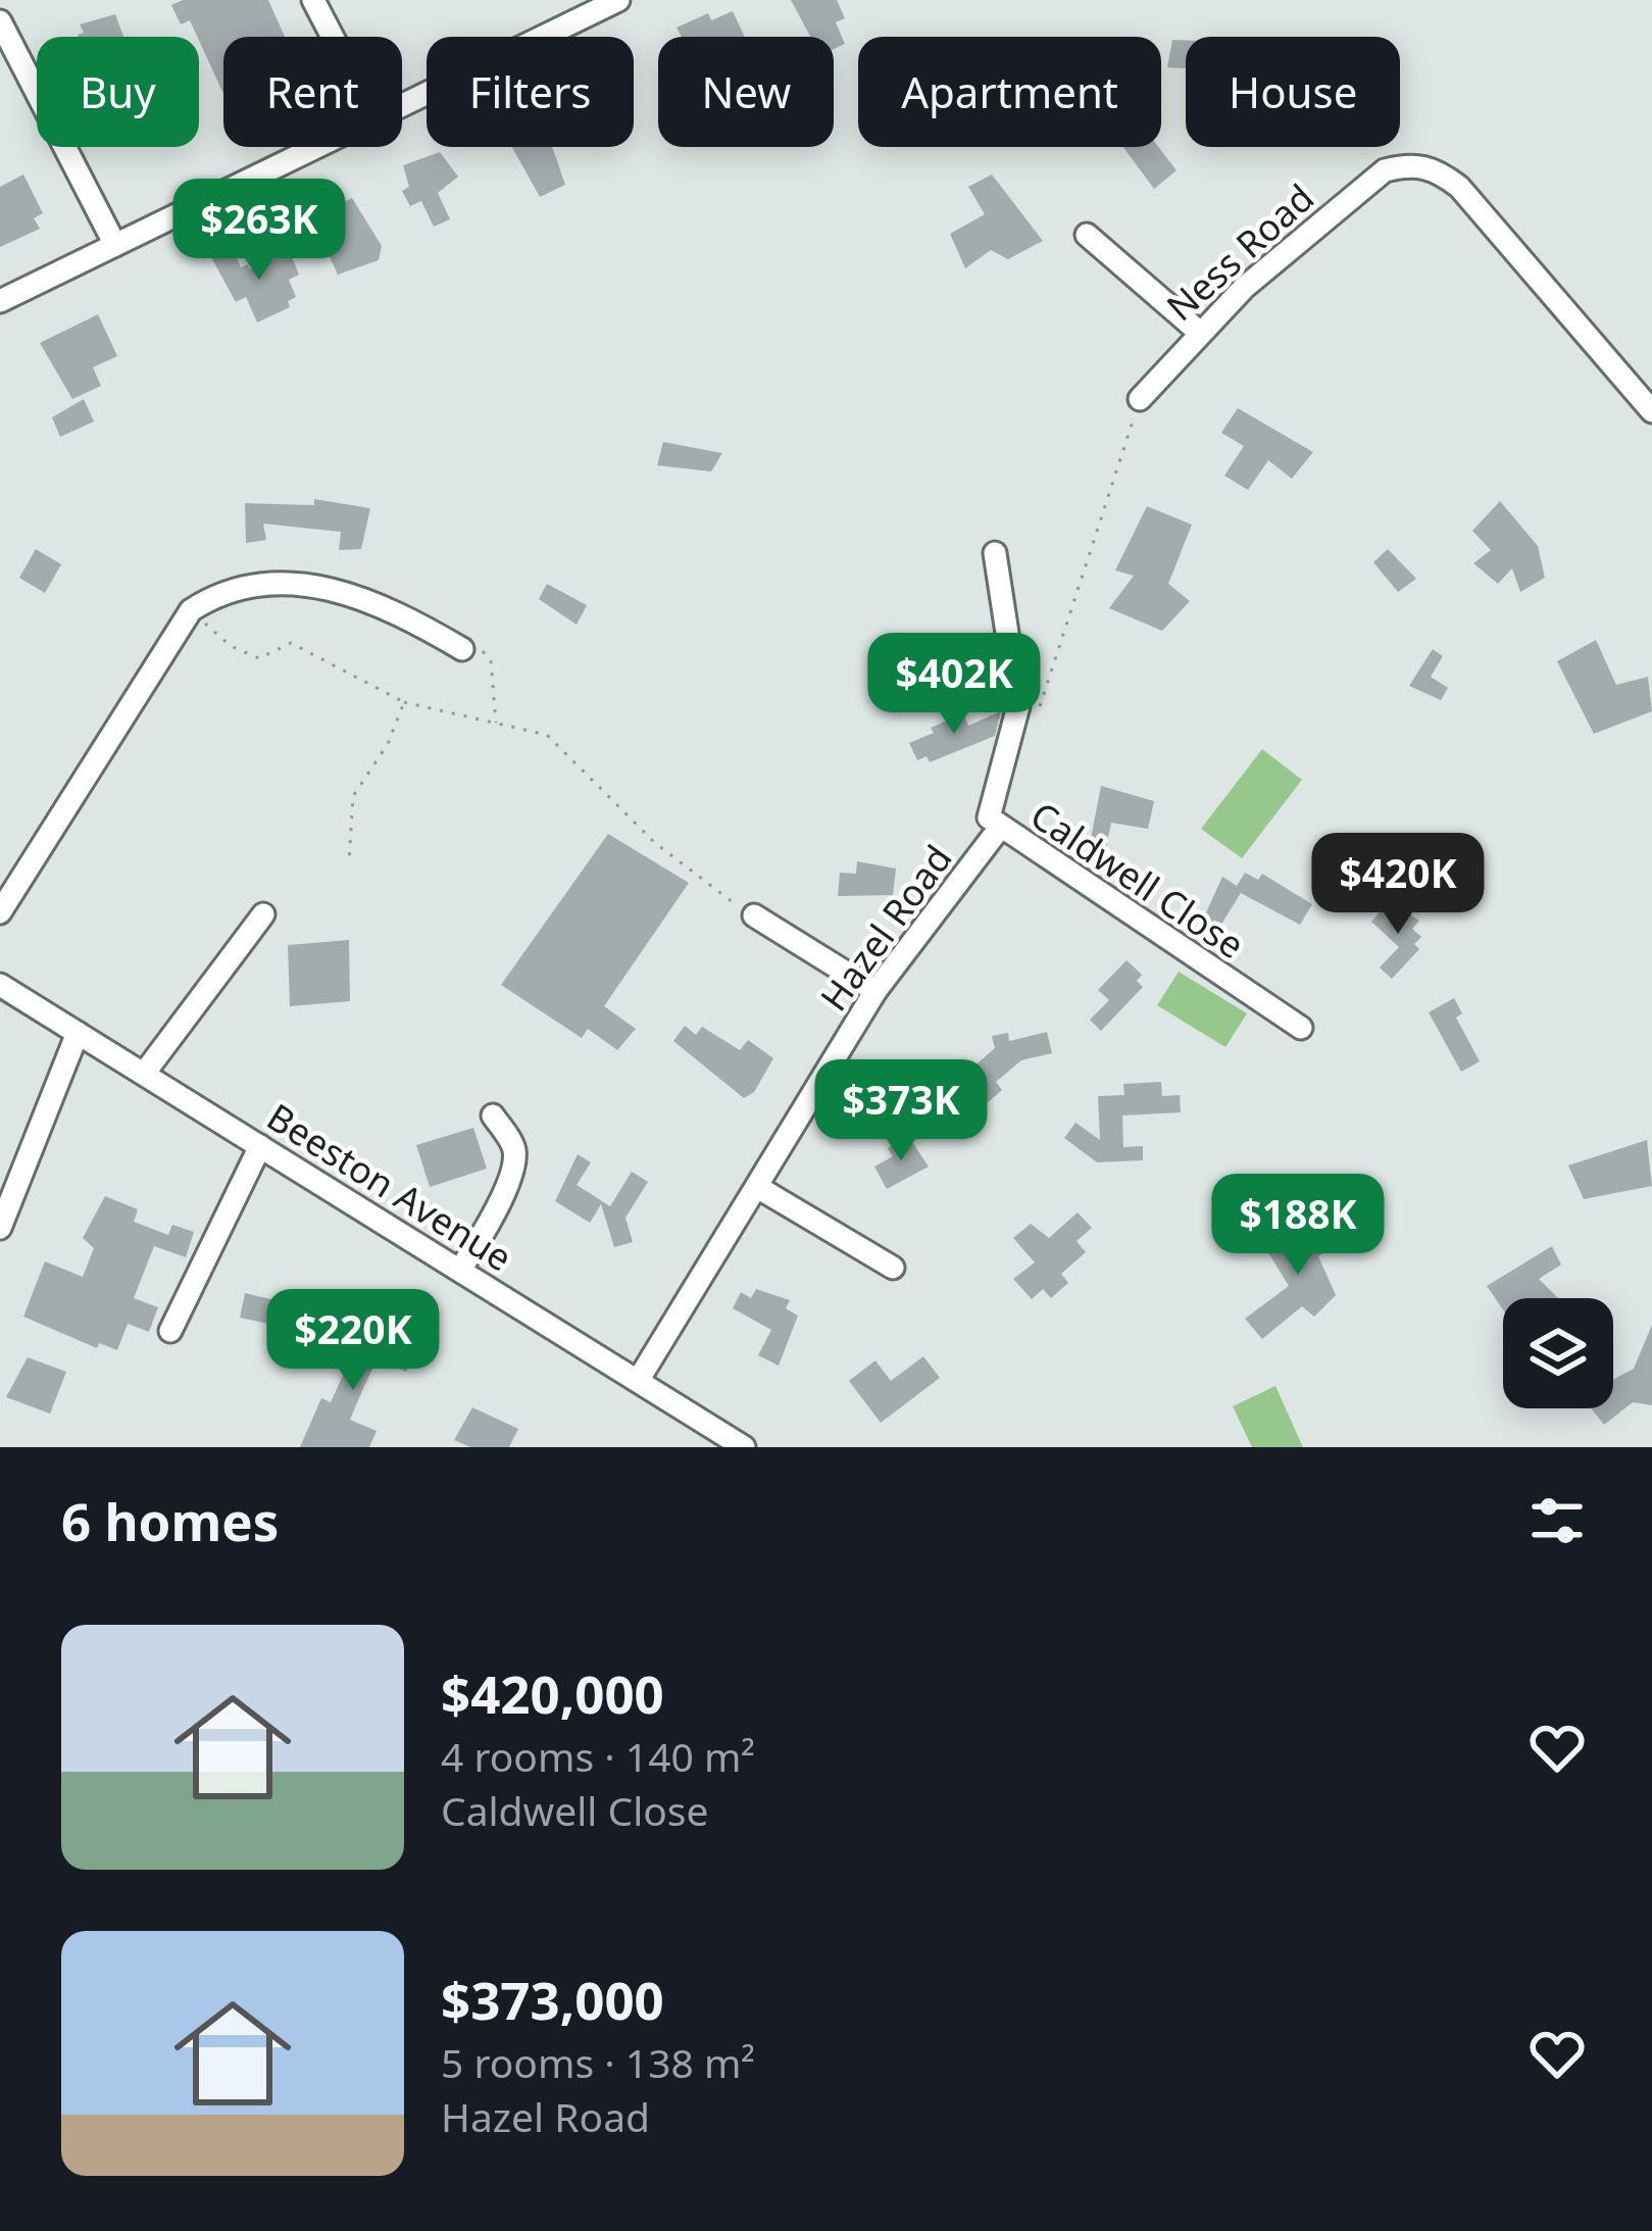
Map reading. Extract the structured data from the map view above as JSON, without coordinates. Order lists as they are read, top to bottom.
{
  "streets": {
    "street": [
      "Ness Road",
      "Caldwell Close",
      "Hazel Road",
      "Beeston Avenue"
    ]
  },
  "crossings": [
    ["Caldwell Close", "Hazel Road"],
    ["Hazel Road", "Beeston Avenue"]
  ],
  "page": {
    "chip": [
      "Buy",
      "Rent",
      "Filters",
      "New",
      "Apartment",
      "House"
    ],
    "price": [
      "$263K",
      "$402K",
      "$420K",
      "$373K",
      "$188K",
      "$220K"
    ],
    "heading": "6 homes",
    "list": [
      {
        "name": "$420,000",
        "note": "4 rooms · 140 m² · Caldwell Close"
      },
      {
        "name": "$373,000",
        "note": "5 rooms · 138 m² · Hazel Road"
      }
    ]
  }
}
